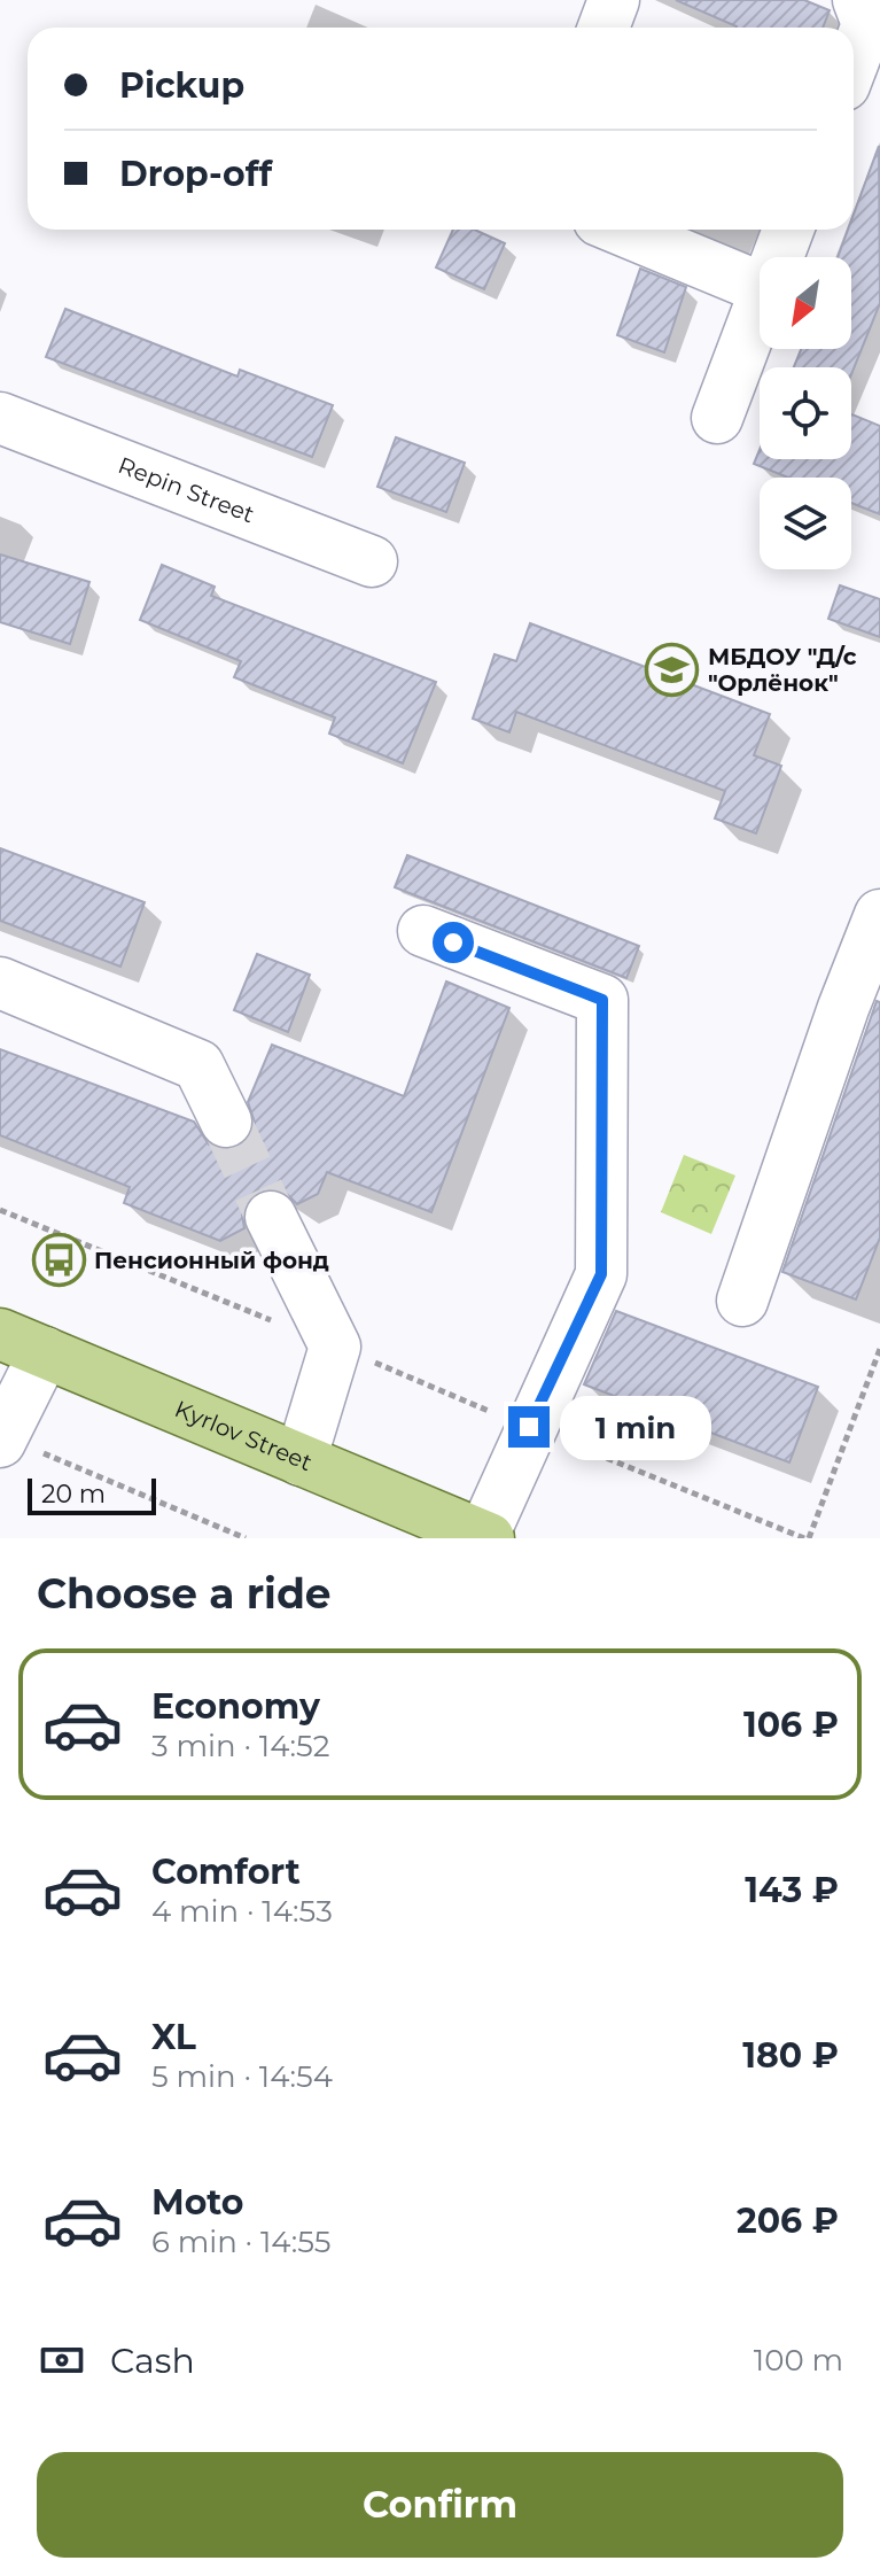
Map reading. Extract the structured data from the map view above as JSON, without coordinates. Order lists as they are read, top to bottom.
{
  "streets": {
    "main road": ["Kyrlov Street"],
    "street": ["Repin Street"]
  },
  "places": {
    "school or university": ["МБДОУ \"Д/с \"Орлёнок\""],
    "bus stop": ["Пенсионный фонд"]
  },
  "scale_bar": "20 m",
  "north": "bottom left",
  "page": {
    "banner": ["Pickup", "Drop-off"],
    "bubble": "1 min",
    "scale": "20 m",
    "heading": "Choose a ride",
    "list": [
      {
        "name": "Economy",
        "note": "3 min · 14:52",
        "value": "106 ₽"
      },
      {
        "name": "Comfort",
        "note": "4 min · 14:53",
        "value": "143 ₽"
      },
      {
        "name": "XL",
        "note": "5 min · 14:54",
        "value": "180 ₽"
      },
      {
        "name": "Moto",
        "note": "6 min · 14:55",
        "value": "206 ₽"
      }
    ],
    "pay": ["Cash", "100 m"],
    "buttons": "Confirm"
  }
}
